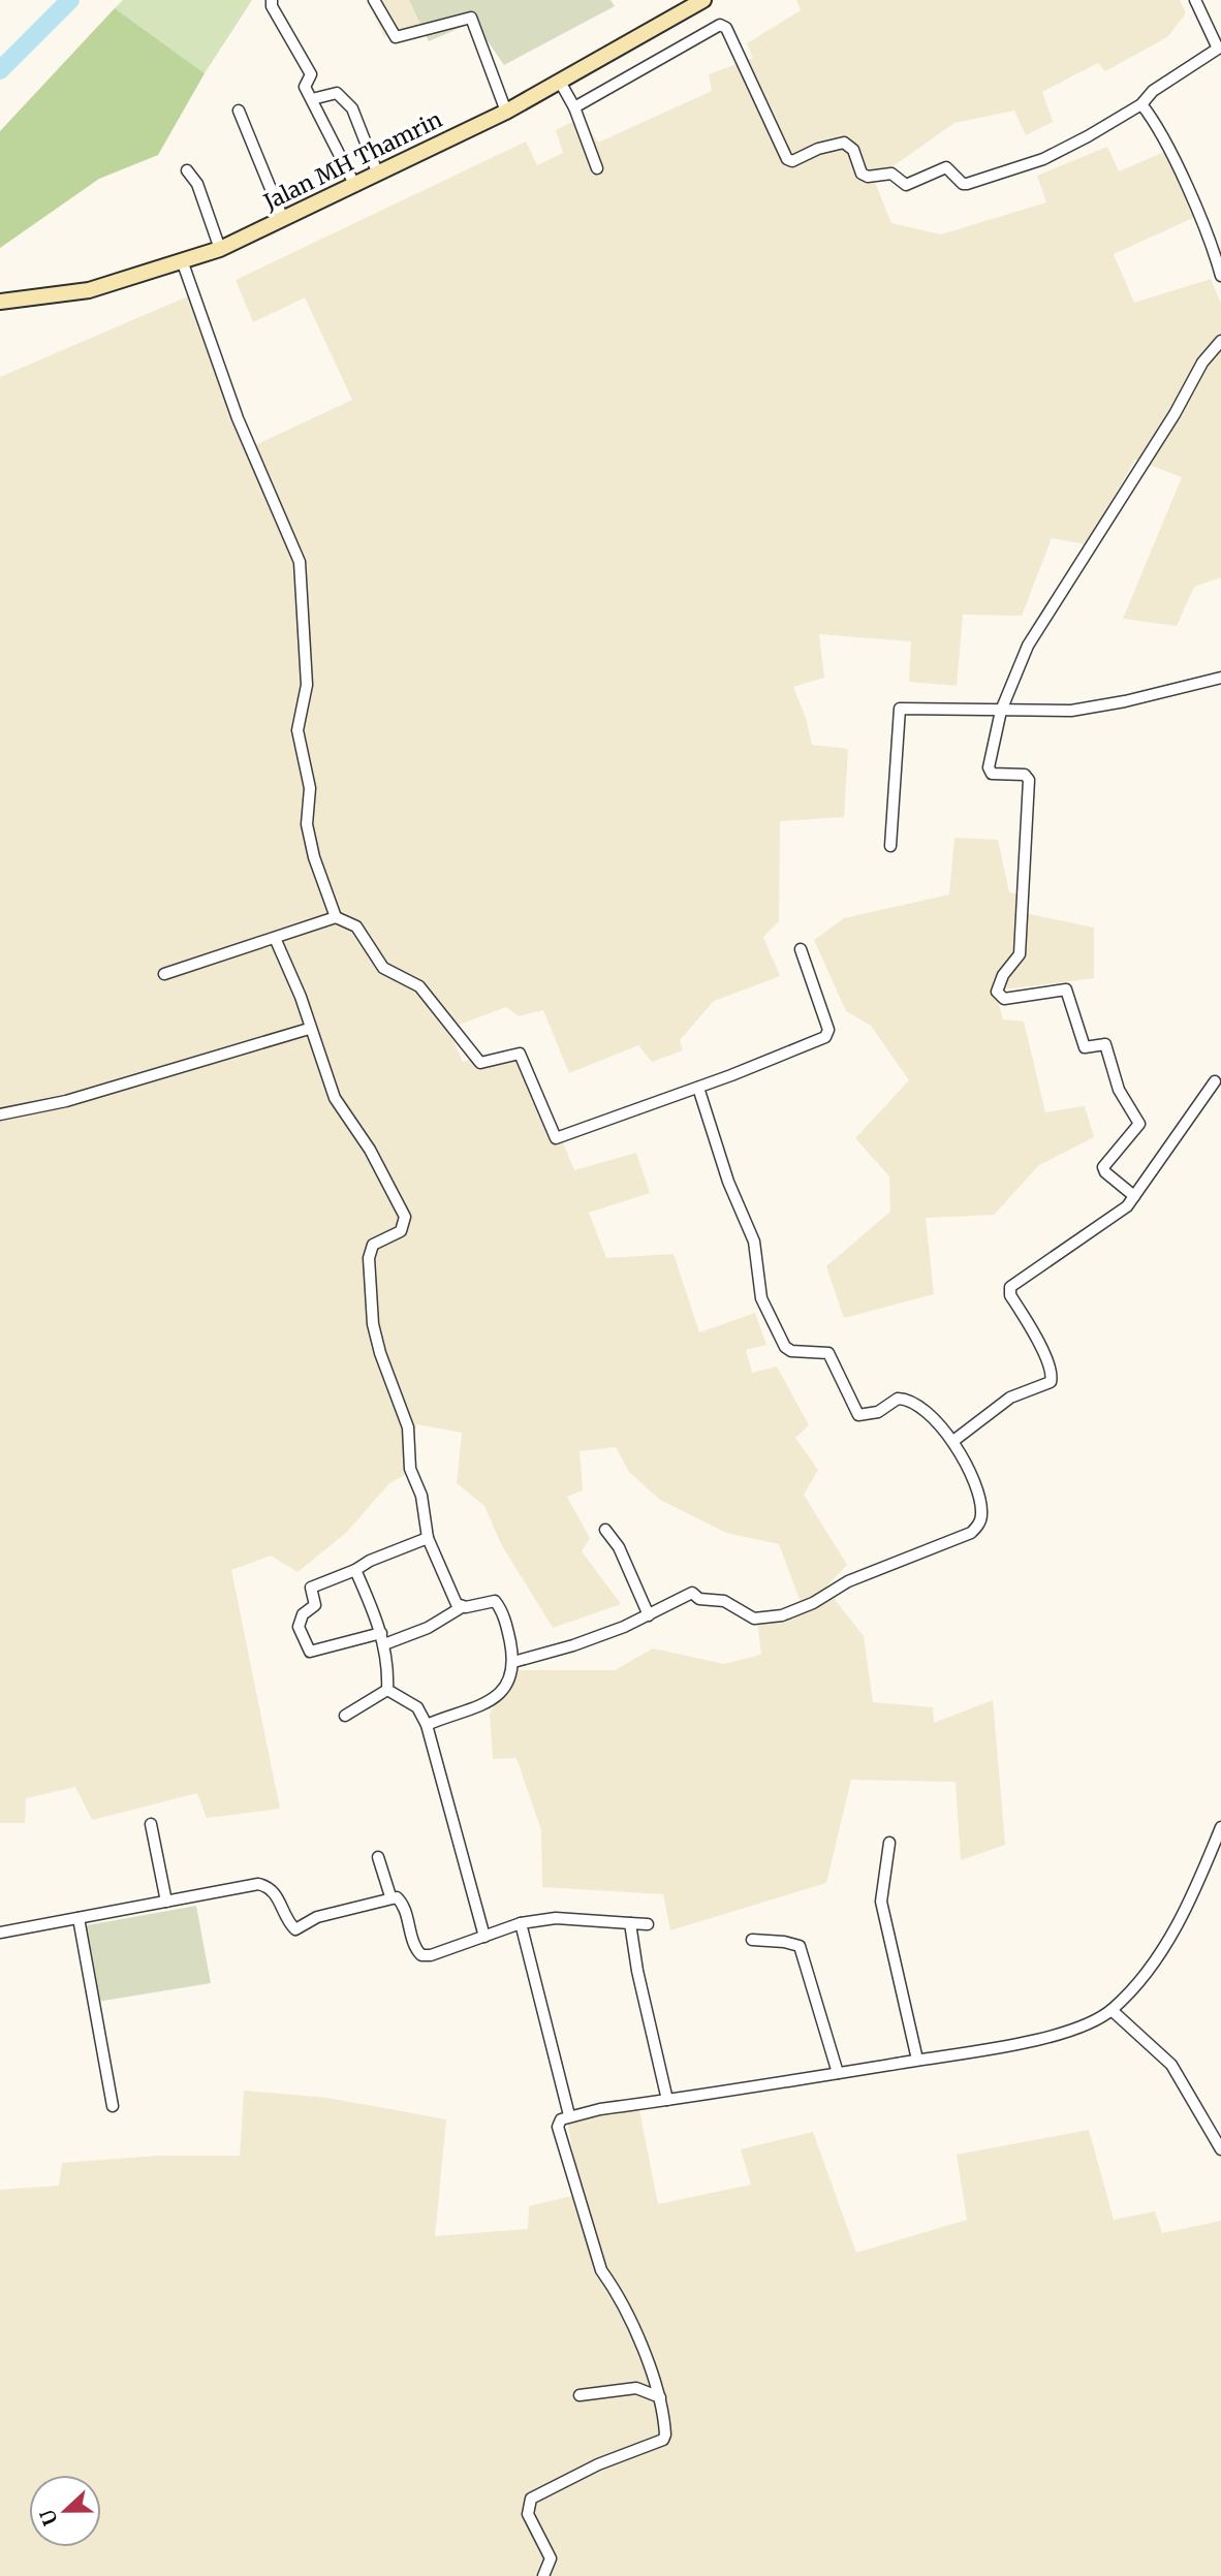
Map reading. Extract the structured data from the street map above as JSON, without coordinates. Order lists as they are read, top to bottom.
{
  "streets": {
    "street": ["Jalan MH Thamrin"]
  },
  "north": "left"
}
